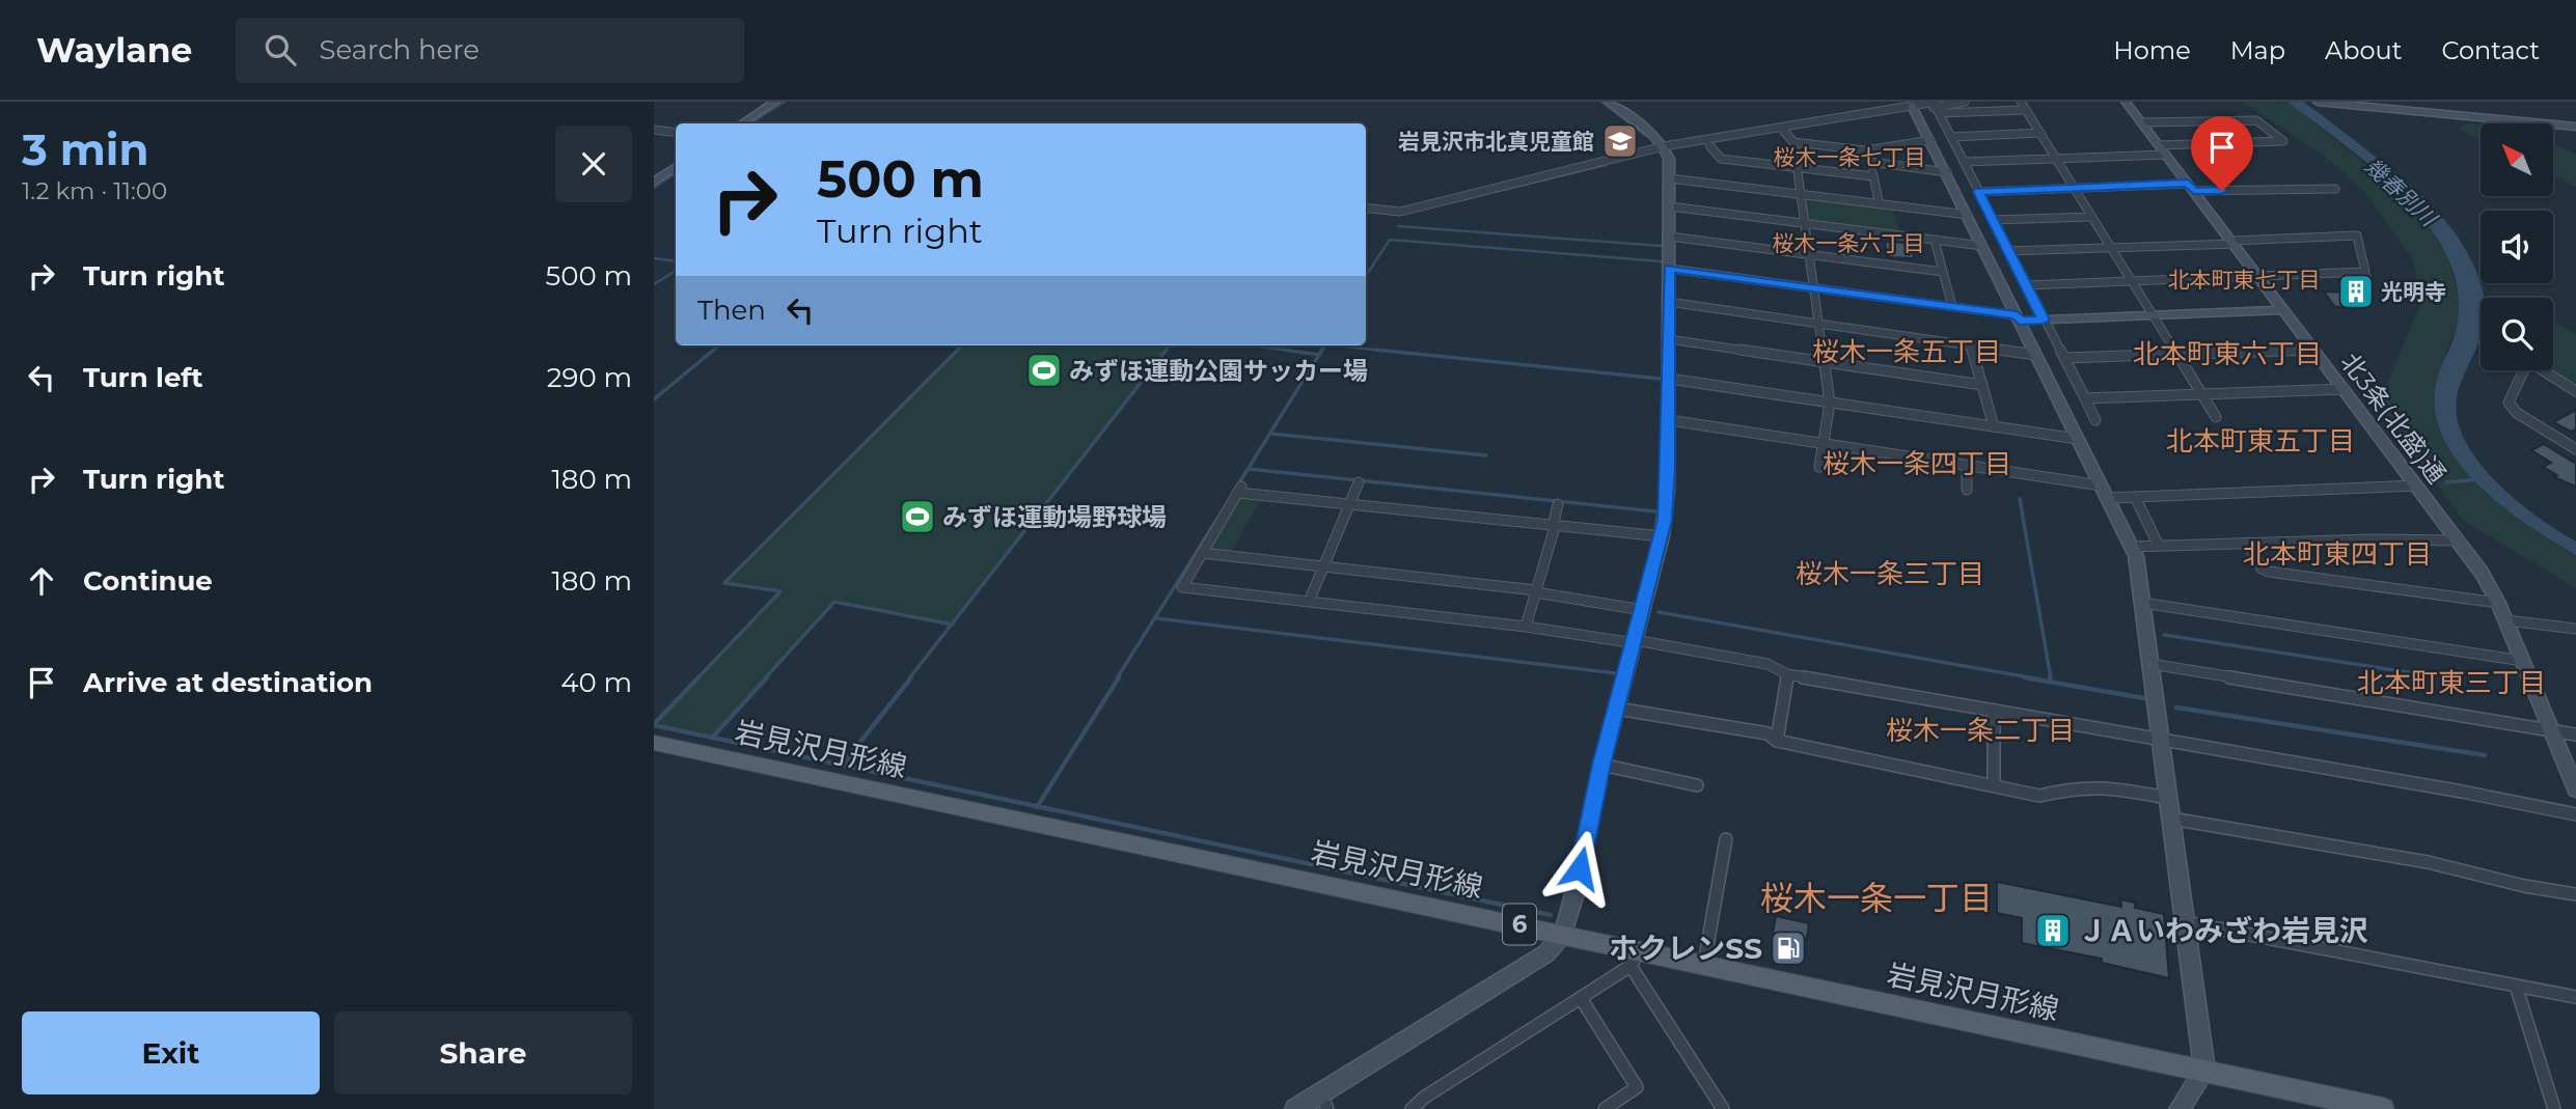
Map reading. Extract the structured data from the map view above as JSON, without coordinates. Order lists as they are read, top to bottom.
{
  "streets": {
    "main road": ["岩見沢月形線", "6"],
    "street": ["北3条(北盛)通"]
  },
  "districts": [
    "桜木一条七丁目",
    "桜木一条六丁目",
    "北本町東七丁目",
    "桜木一条五丁目",
    "北本町東六丁目",
    "北本町東五丁目",
    "桜木一条四丁目",
    "北本町東四丁目",
    "桜木一条三丁目",
    "北本町東三丁目",
    "桜木一条二丁目",
    "桜木一条一丁目"
  ],
  "water": ["幾春別川"],
  "places": {
    "school or university": ["岩見沢市北真児童館"],
    "building": ["光明寺", "ＪＡいわみざわ岩見沢"],
    "sports": ["みずほ運動公園サッカー場", "みずほ運動場野球場"],
    "fuel station": ["ホクレンSS"]
  },
  "north": "top left",
  "page": {
    "header": "Waylane",
    "search": "Search here",
    "nav": [
      "Home",
      "Map",
      "About",
      "Contact"
    ],
    "heading": ["3 min", "1.2 km · 11:00"],
    "turn": ["500 m", "Turn right"],
    "list": [
      {
        "name": "Turn right",
        "value": "500 m"
      },
      {
        "name": "Turn left",
        "value": "290 m"
      },
      {
        "name": "Turn right",
        "value": "180 m"
      },
      {
        "name": "Continue",
        "value": "180 m"
      },
      {
        "name": "Arrive at destination",
        "value": "40 m"
      }
    ],
    "then": "Then",
    "buttons": ["Exit", "Share"]
  }
}
